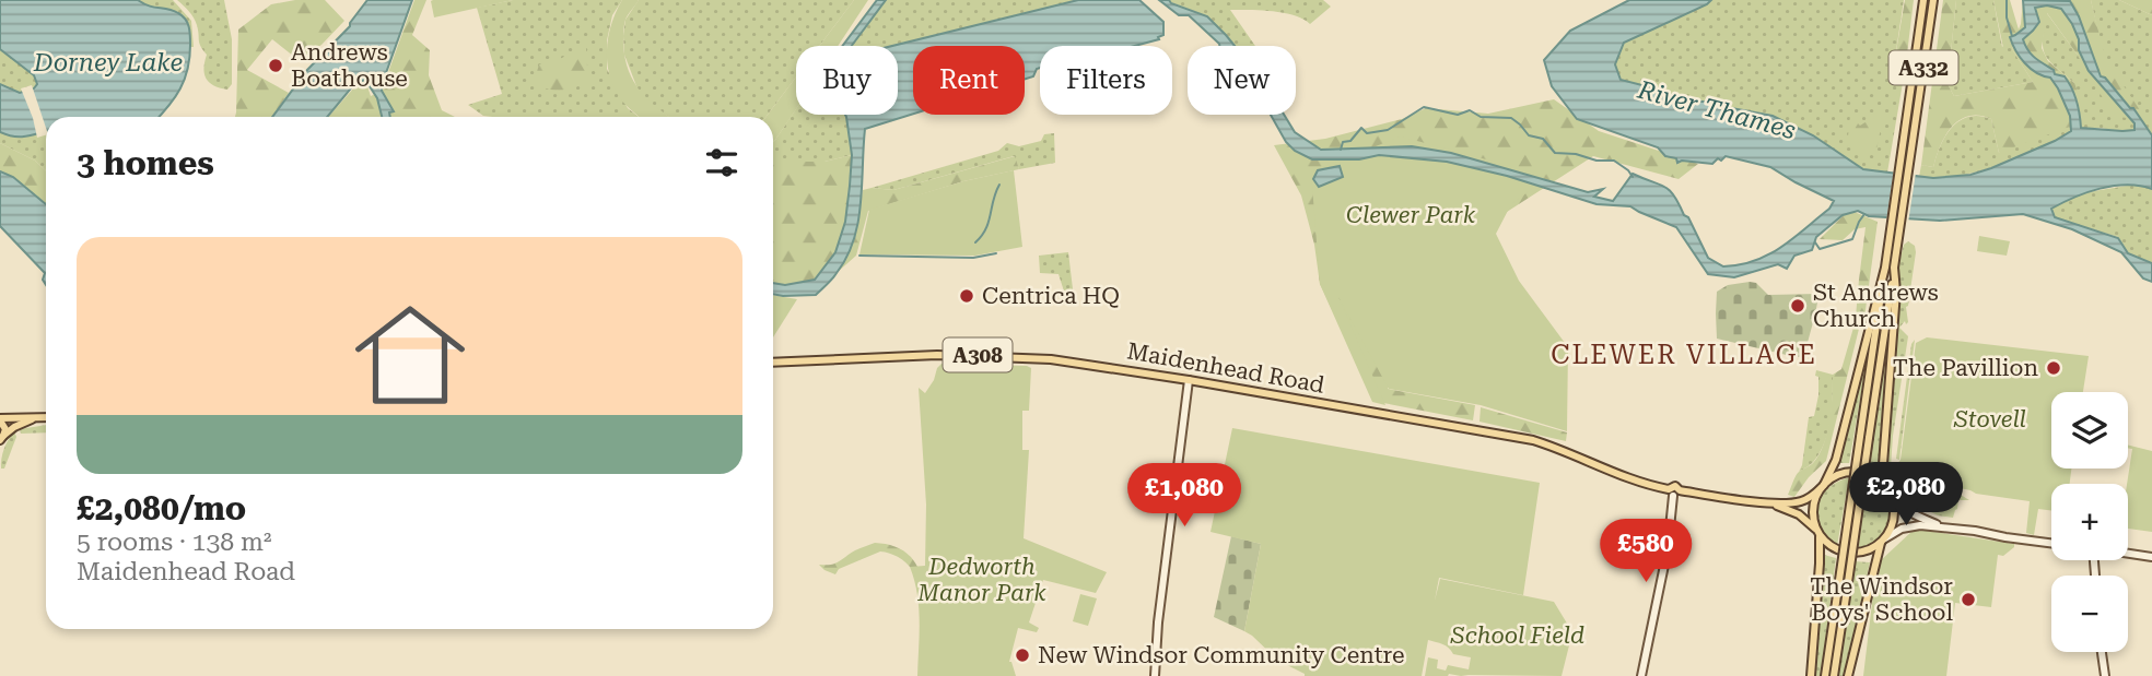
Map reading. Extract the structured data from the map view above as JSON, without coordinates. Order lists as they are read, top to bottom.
{
  "streets": {
    "main road": ["A332", "A308", "Maidenhead Road"]
  },
  "crossings": [
    ["A308", "Maidenhead Road"]
  ],
  "districts": ["CLEWER VILLAGE"],
  "water": ["Dorney Lake", "River Thames"],
  "parks": [
    "Clewer Park",
    "Stovell",
    "Dedworth Manor Park",
    "School Field"
  ],
  "places": [
    "Andrews Boathouse",
    "Centrica HQ",
    "St Andrews Church",
    "The Pavillion",
    "The Windsor Boys' School",
    "New Windsor Community Centre"
  ],
  "page": {
    "chip": [
      "Buy",
      "Rent",
      "Filters",
      "New"
    ],
    "heading": "3 homes",
    "list": [
      {
        "name": "£2,080/mo",
        "note": "5 rooms · 138 m² · Maidenhead Road"
      }
    ],
    "map_buttons": ["+", "−"],
    "price": ["£2,080", "£1,080", "£580"]
  }
}
